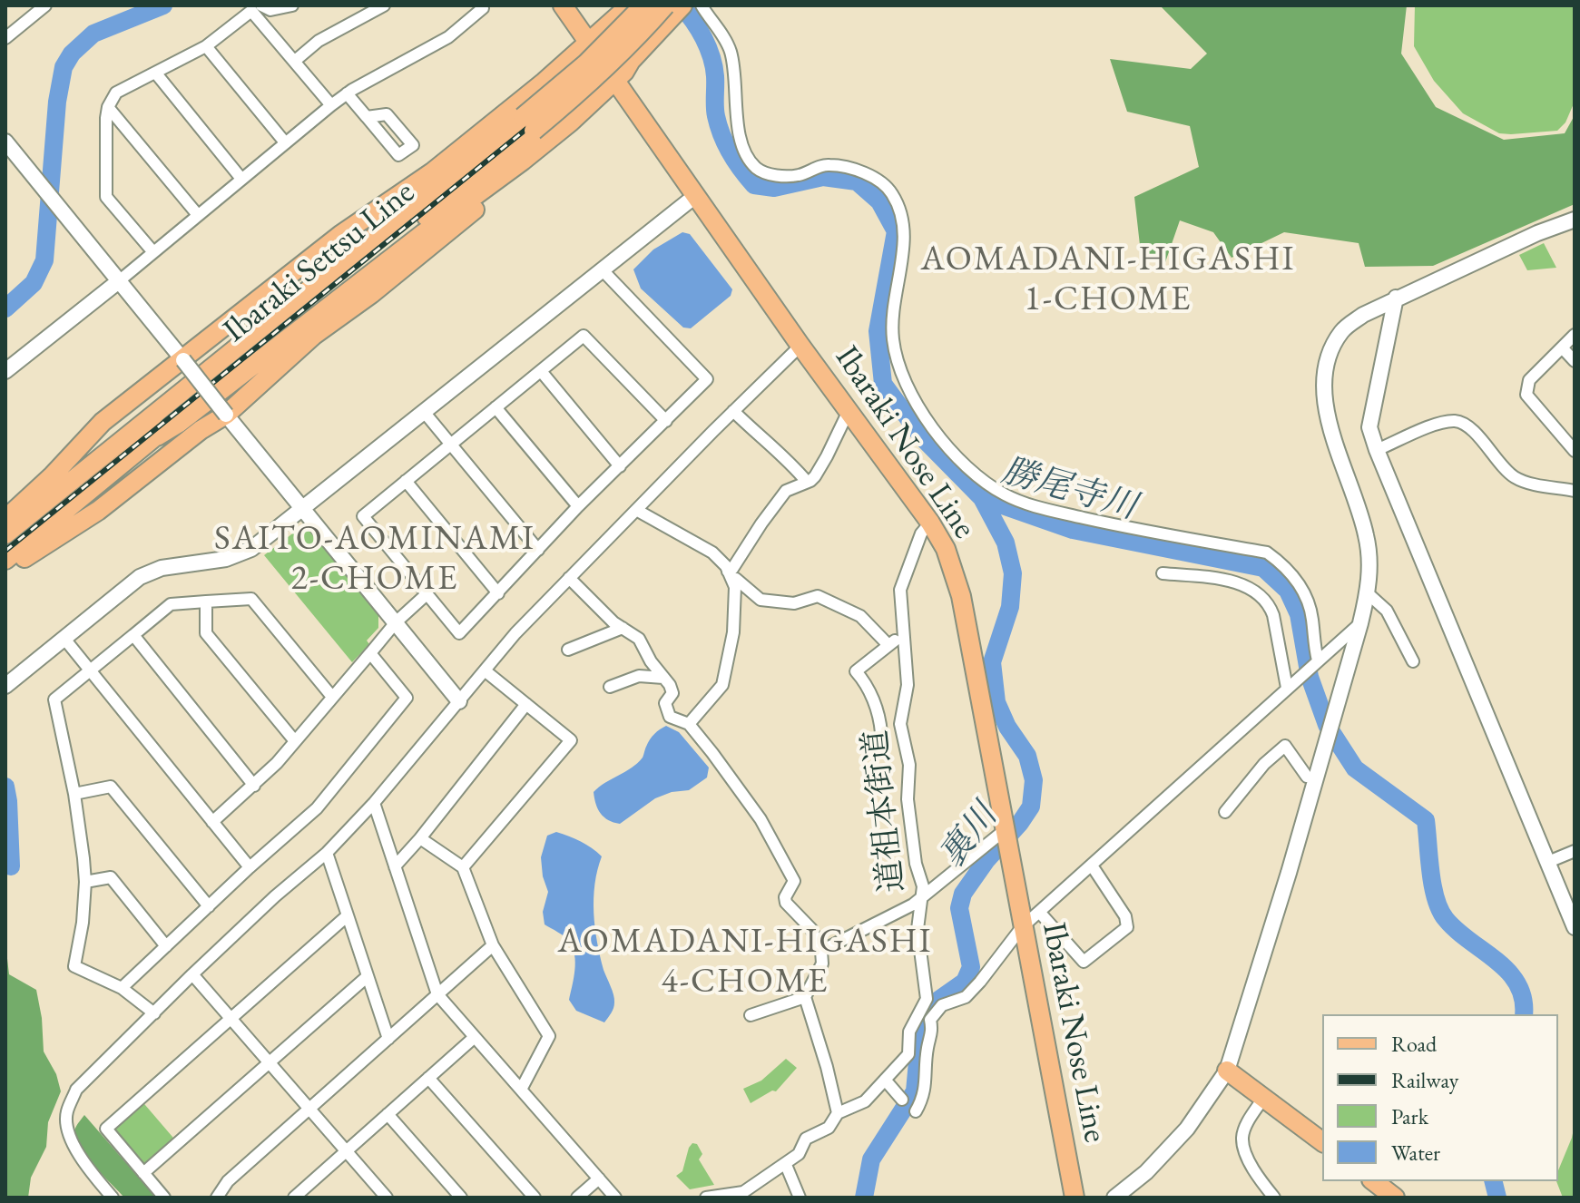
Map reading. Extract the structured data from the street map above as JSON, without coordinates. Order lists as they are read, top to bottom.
{
  "streets": {
    "main road": ["Ibaraki Settsu Line", "Ibaraki Nose Line"],
    "street": ["道祖本街道"]
  },
  "crossings": [
    ["Ibaraki Nose Line", "道祖本街道"]
  ],
  "districts": ["AOMADANI-HIGASHI 1-CHOME", "SAITO-AOMINAMI 2-CHOME", "AOMADANI-HIGASHI 4-CHOME"],
  "water": ["勝尾寺川", "裏川"],
  "legend": [
    "Road",
    "Railway",
    "Park",
    "Water"
  ]
}
